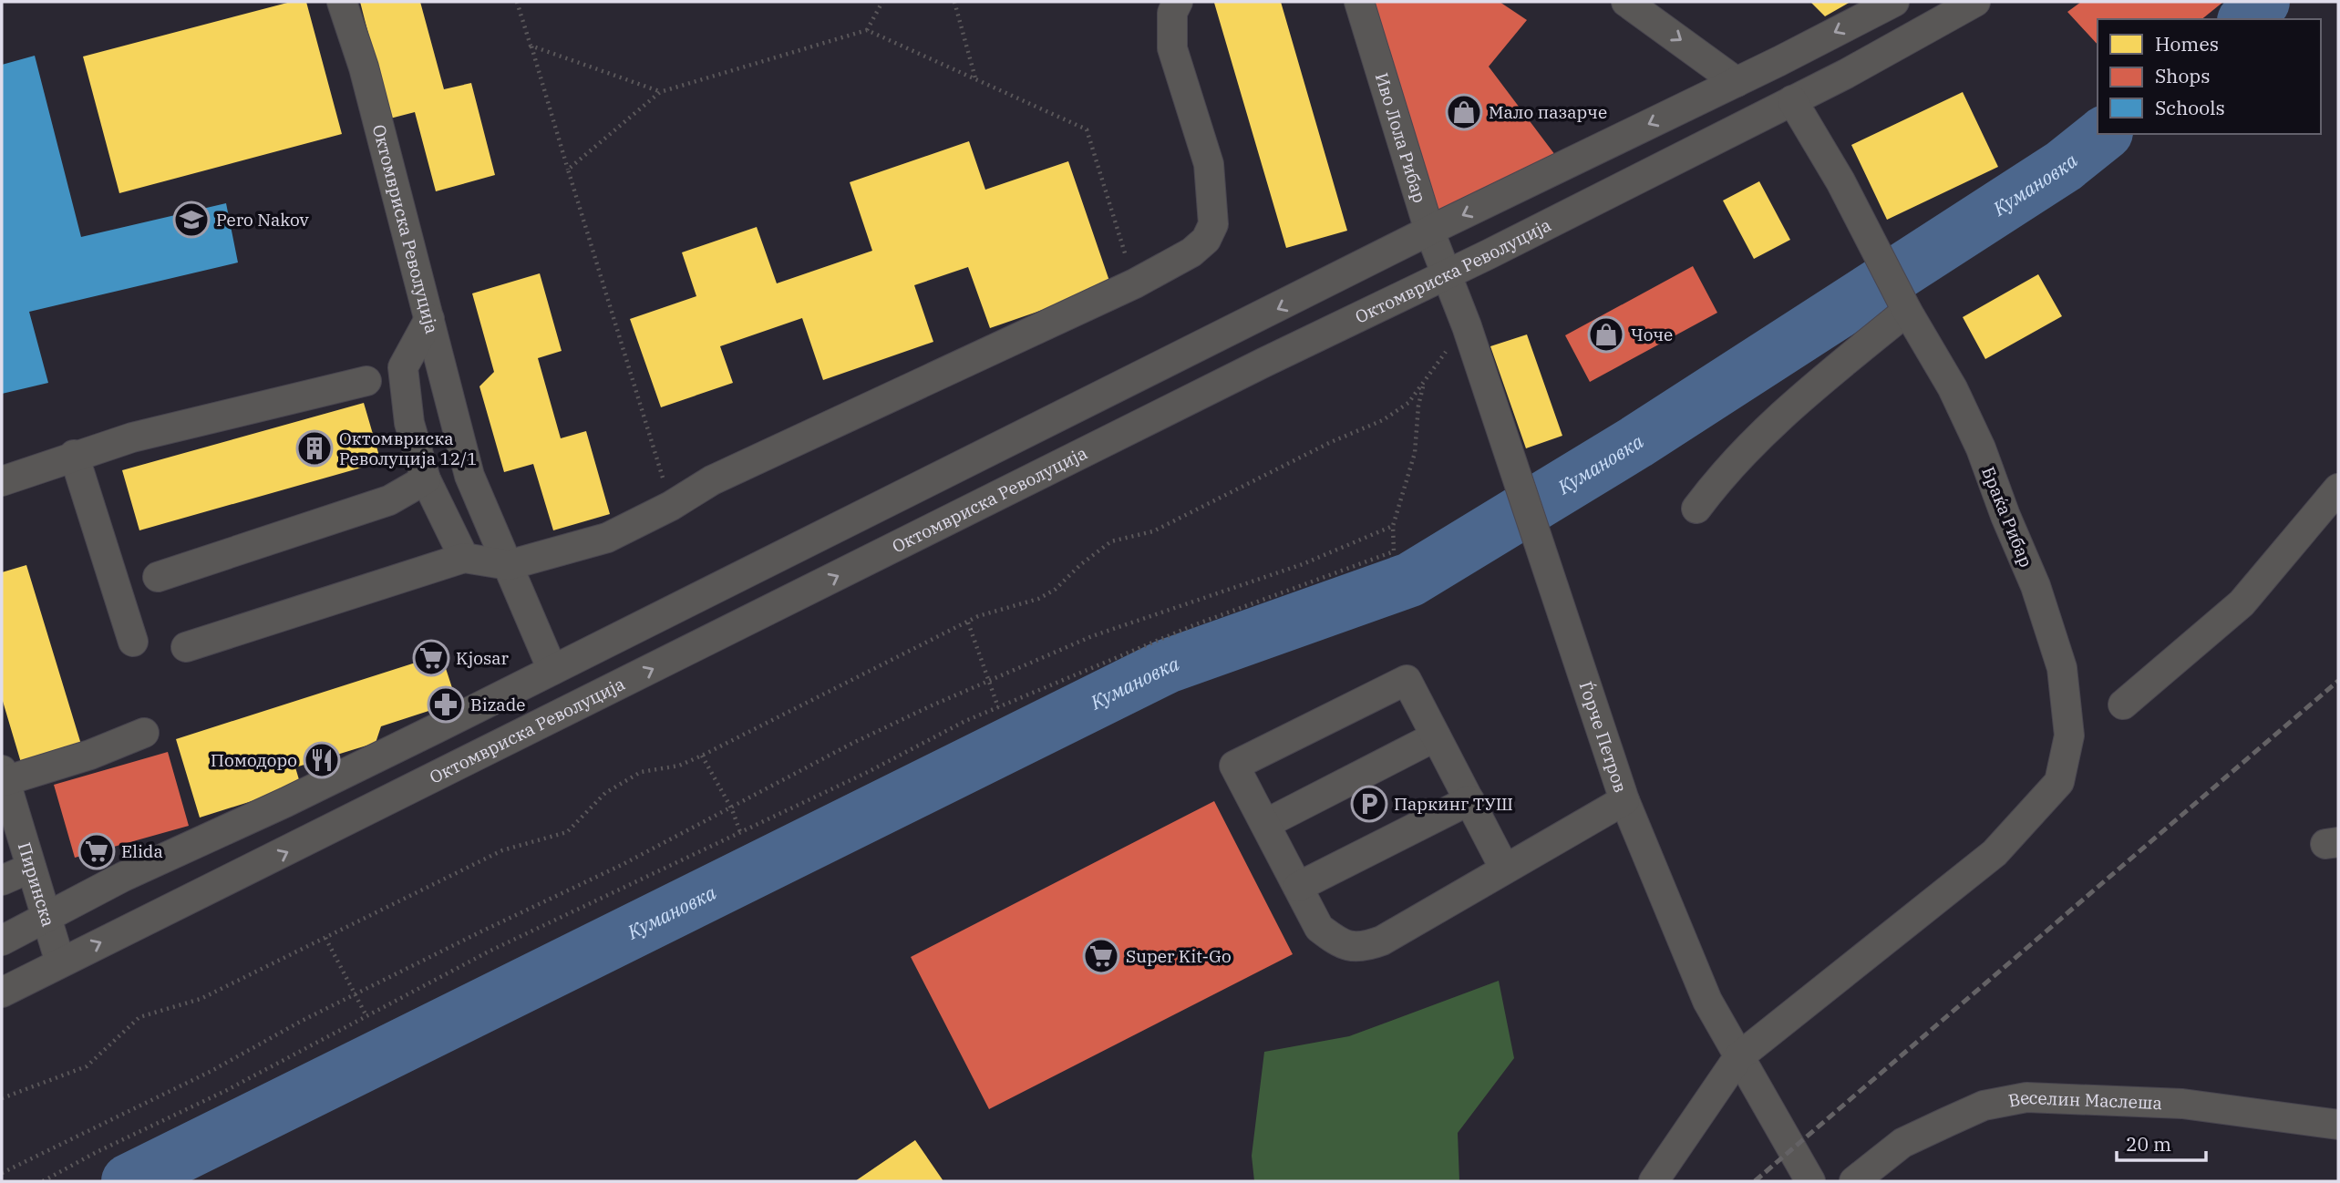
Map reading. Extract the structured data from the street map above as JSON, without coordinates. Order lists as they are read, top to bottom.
{
  "streets": {
    "street": [
      "Иво Лола Рибар",
      "Октомвриска Револуција",
      "Браќа Рибар",
      "Ѓорче Петров",
      "Пиринска",
      "Веселин Маслеша"
    ]
  },
  "crossings": [
    ["Иво Лола Рибар", "Октомвриска Револуција"],
    ["Иво Лола Рибар", "Ѓорче Петров"],
    ["Октомвриска Револуција", "Браќа Рибар"],
    ["Октомвриска Револуција", "Ѓорче Петров"],
    ["Октомвриска Револуција", "Пиринска"],
    ["Браќа Рибар", "Ѓорче Петров"]
  ],
  "water": ["Кумановка"],
  "places": {
    "shop": ["Мало пазарче", "Чоче"],
    "school or university": ["Pero Nakov"],
    "building": ["Октомвриска Револуција 12/1"],
    "supermarket": ["Kjosar", "Elida", "Super Kit-Go"],
    "pharmacy": ["Bizade"],
    "restaurant": ["Помодоро"],
    "parking": ["Паркинг ТУШ"]
  },
  "legend": ["Homes", "Shops", "Schools"],
  "scale_bar": "20 m"
}
